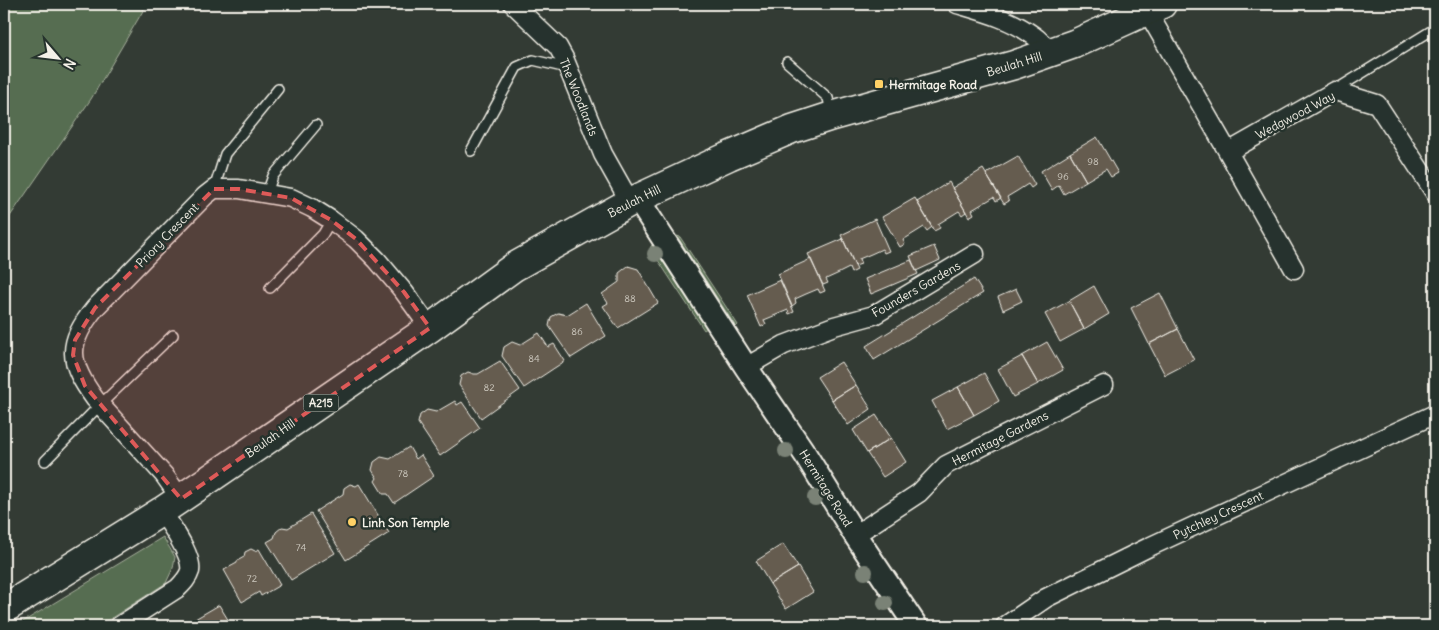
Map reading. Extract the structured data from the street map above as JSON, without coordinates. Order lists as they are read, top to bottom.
{
  "streets": {
    "main road": ["Beulah Hill", "A215"],
    "street": [
      "The Woodlands",
      "Wedgwood Way",
      "Priory Crescent",
      "Founders Gardens",
      "Hermitage Gardens",
      "Hermitage Road",
      "Pytchley Crescent"
    ]
  },
  "crossings": [
    ["Beulah Hill", "The Woodlands"],
    ["Beulah Hill", "Priory Crescent"],
    ["Beulah Hill", "Hermitage Road"],
    ["The Woodlands", "Hermitage Road"],
    ["Founders Gardens", "Hermitage Road"],
    ["Hermitage Gardens", "Hermitage Road"]
  ],
  "places": {
    "transit": ["Hermitage Road"],
    "other": ["Linh Son Temple"]
  },
  "house_numbers": [
    "98",
    "96",
    "88",
    "86",
    "84",
    "82",
    "78",
    "74",
    "72"
  ],
  "north": "bottom right"
}
